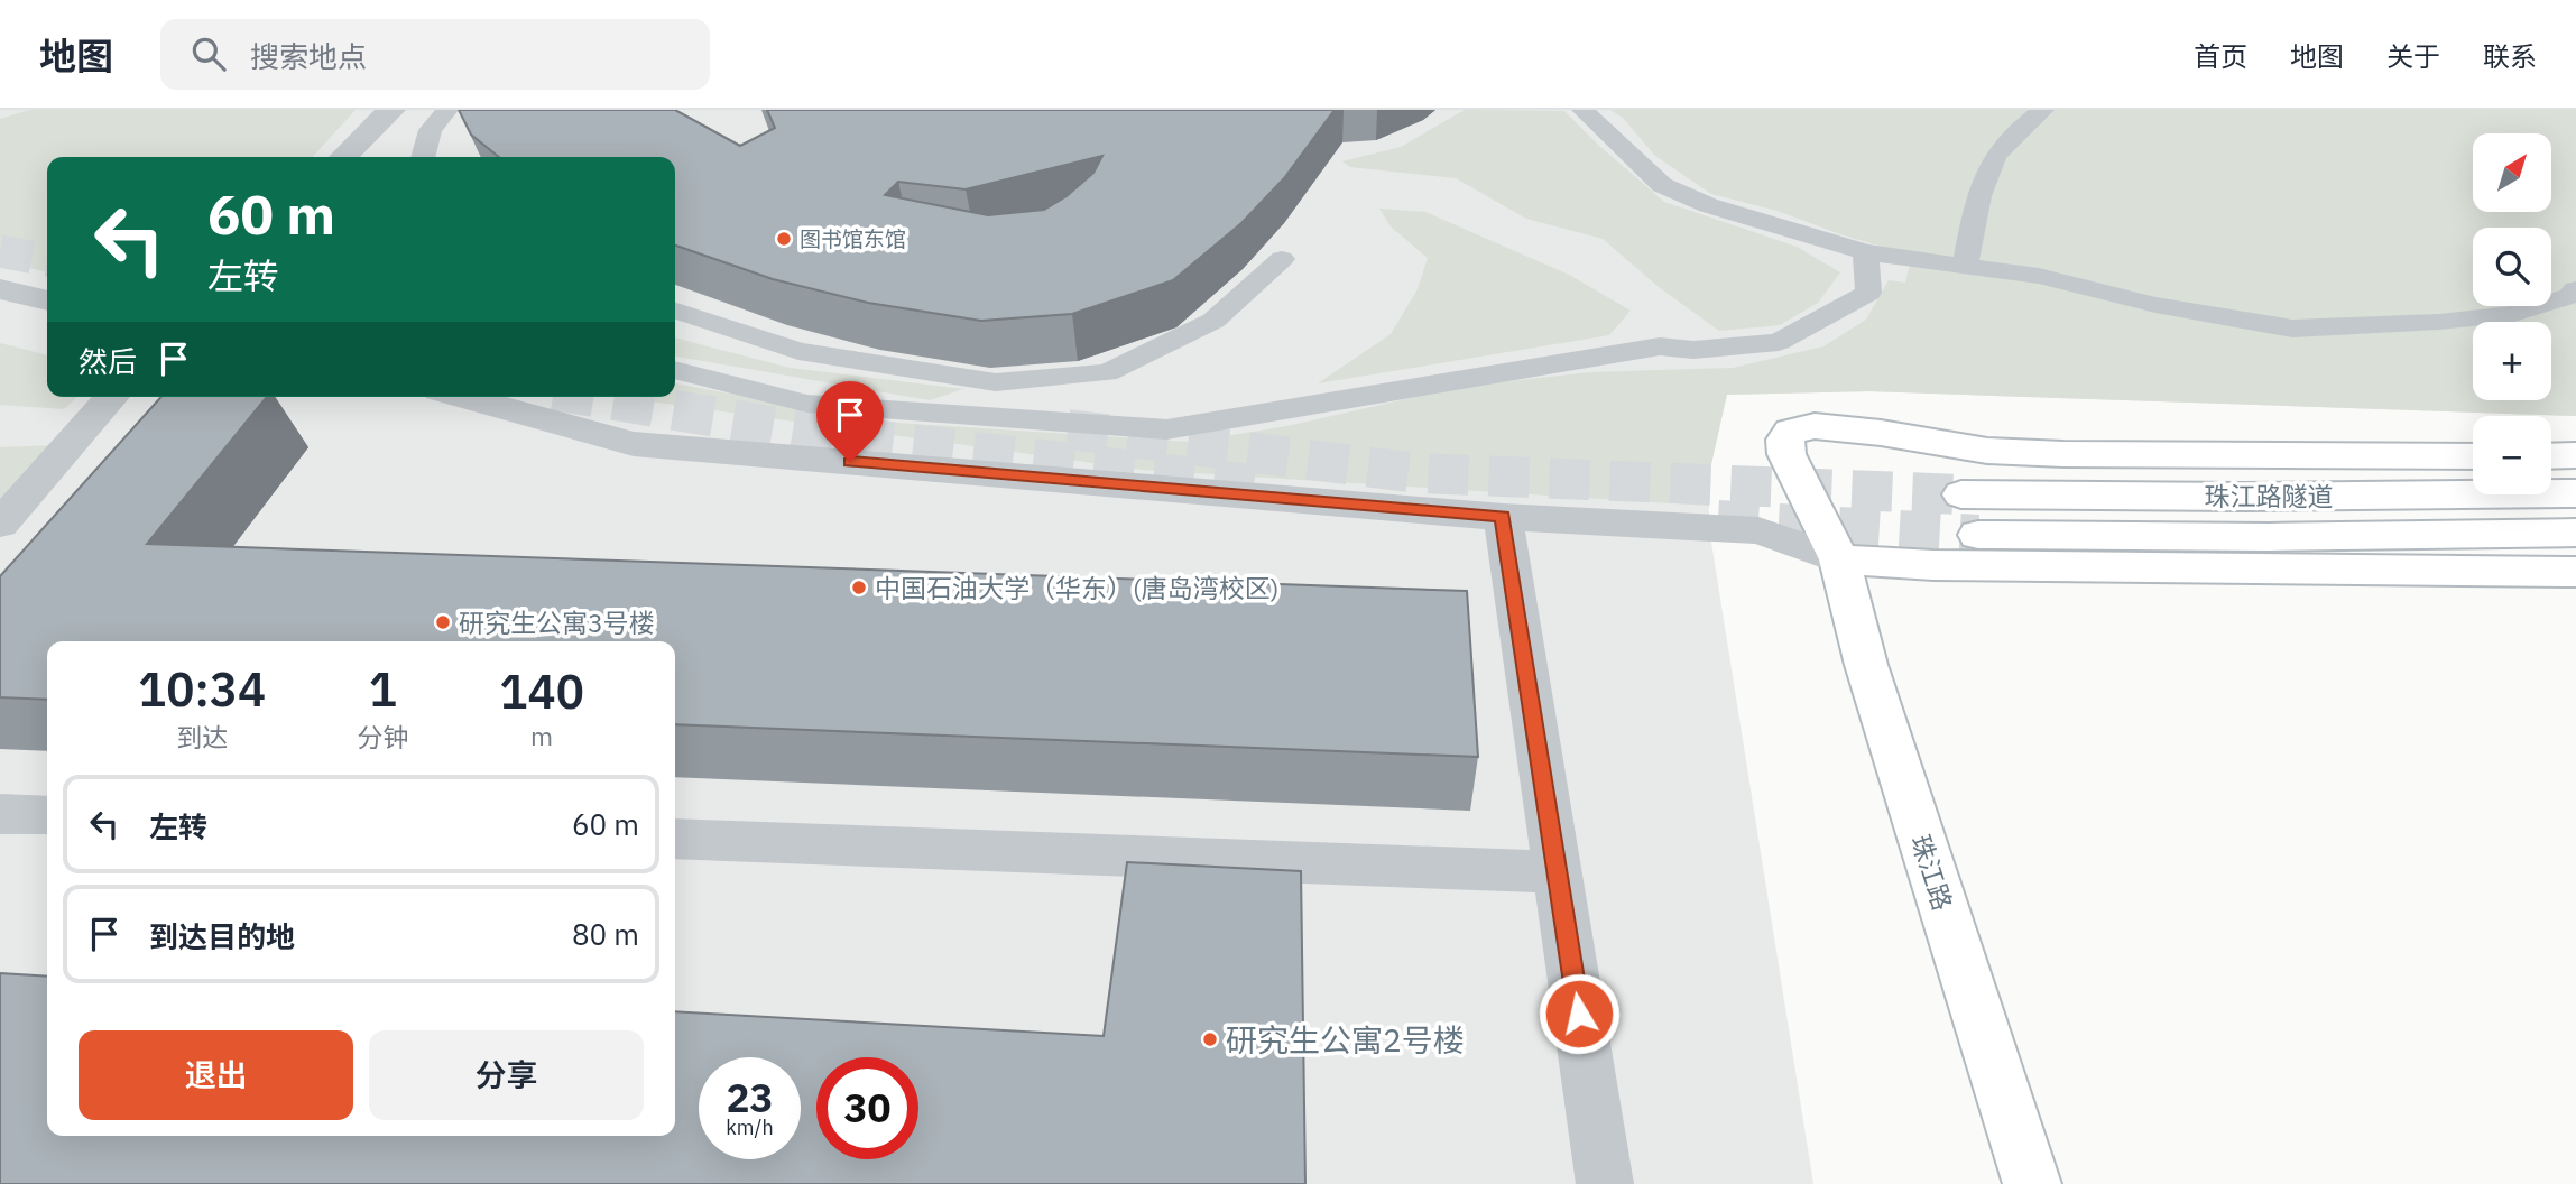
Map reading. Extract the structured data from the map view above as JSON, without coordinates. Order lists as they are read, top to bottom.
{
  "streets": {
    "street": ["珠江路隧道", "珠江路"]
  },
  "places": [
    "图书馆东馆",
    "中国石油大学（华东）(唐岛湾校区)",
    "研究生公寓3号楼",
    "研究生公寓2号楼"
  ],
  "north": "top right",
  "page": {
    "header": "地图",
    "search": "搜索地点",
    "nav": [
      "首页",
      "地图",
      "关于",
      "联系"
    ],
    "map_buttons": ["+", "−"],
    "turn": ["60 m", "左转"],
    "then": "然后",
    "eta": [
      "10:34",
      "到达",
      "1",
      "分钟",
      "140",
      "m"
    ],
    "list": [
      {
        "name": "左转",
        "value": "60 m"
      },
      {
        "name": "到达目的地",
        "value": "80 m"
      }
    ],
    "buttons": ["退出", "分享"],
    "speed": "23 km/h",
    "limit": "30"
  }
}
